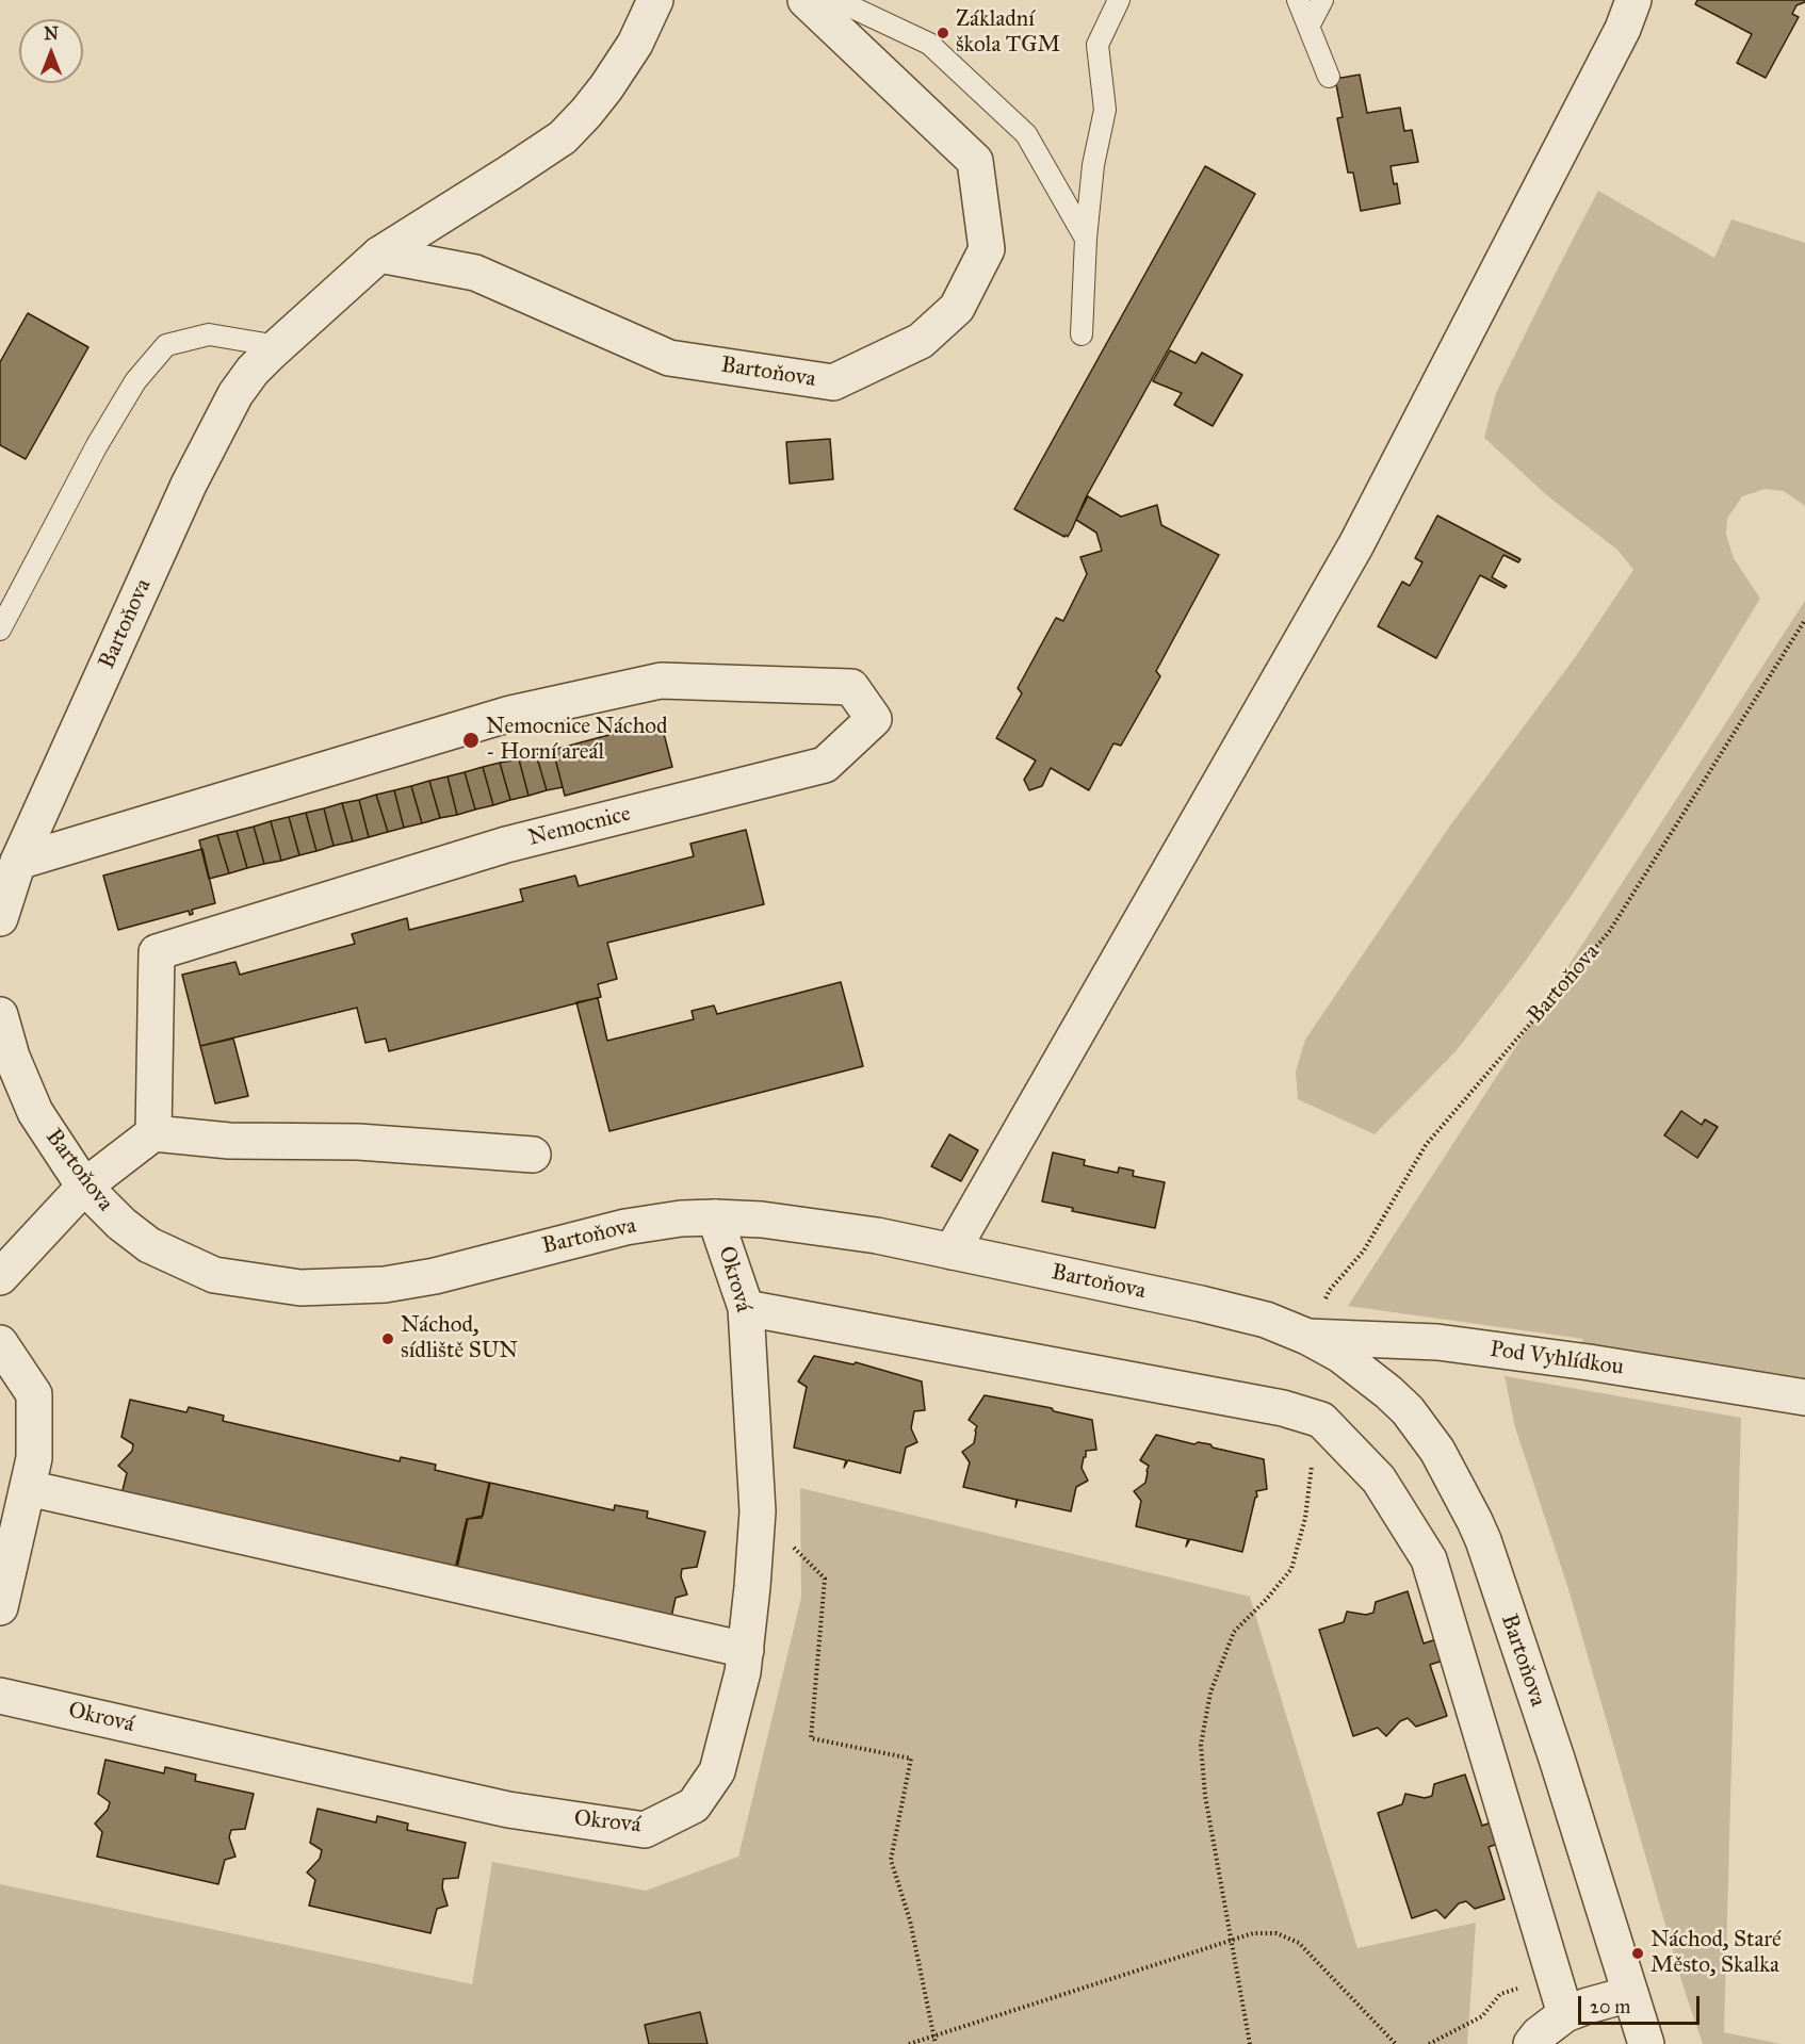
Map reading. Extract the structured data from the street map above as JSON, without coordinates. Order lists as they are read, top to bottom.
{
  "streets": {
    "street": [
      "Bartoňova",
      "Nemocnice",
      "Okrová",
      "Pod Vyhlídkou"
    ]
  },
  "crossings": [
    ["Bartoňova", "Nemocnice"],
    ["Bartoňova", "Okrová"],
    ["Bartoňova", "Pod Vyhlídkou"]
  ],
  "places": [
    "Základní škola TGM",
    "Nemocnice Náchod - Horní areál",
    "Náchod, sídliště SUN",
    "Náchod, Staré Město, Skalka"
  ],
  "scale_bar": "20 m",
  "north": "top"
}
